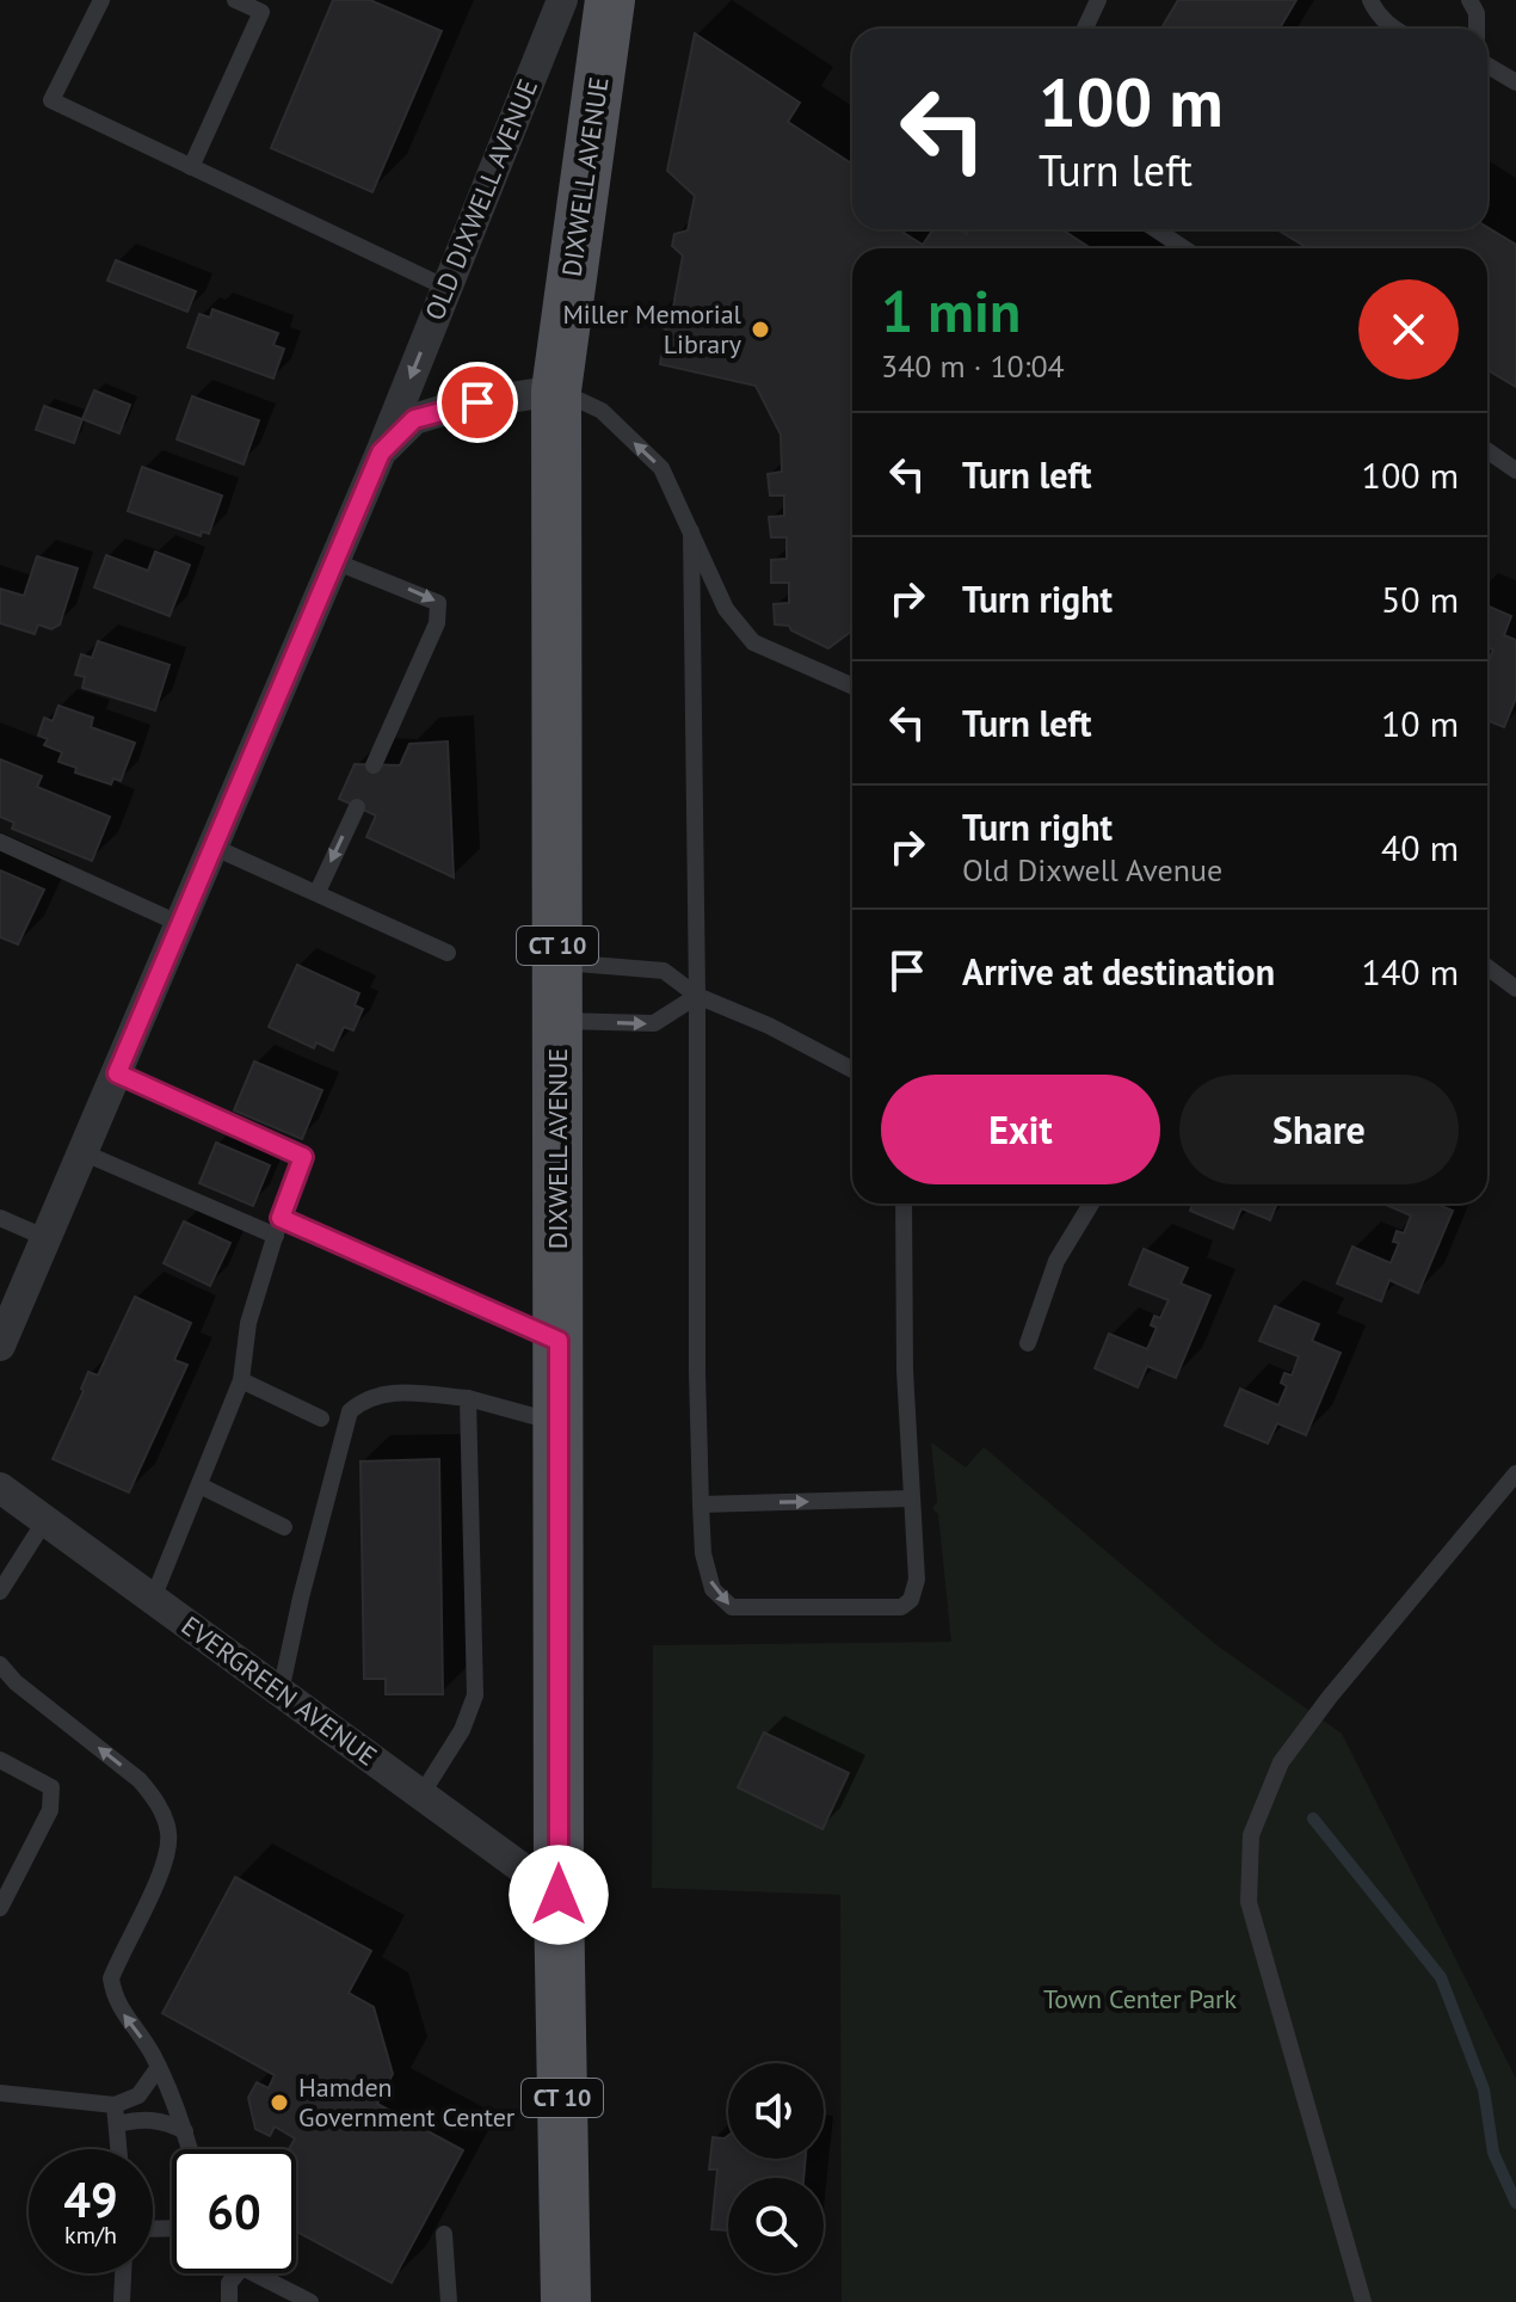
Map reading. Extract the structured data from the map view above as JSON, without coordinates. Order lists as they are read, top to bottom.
{
  "streets": {
    "main road": ["DIXWELL AVENUE", "CT 10"],
    "street": ["OLD DIXWELL AVENUE", "EVERGREEN AVENUE"]
  },
  "crossings": [
    ["DIXWELL AVENUE", "OLD DIXWELL AVENUE"],
    ["DIXWELL AVENUE", "EVERGREEN AVENUE"]
  ],
  "parks": ["Town Center Park"],
  "places": ["Miller Memorial Library", "Hamden Government Center"],
  "page": {
    "turn": ["100 m", "Turn left"],
    "heading": ["1 min", "340 m · 10:04"],
    "list": [
      {
        "name": "Turn left",
        "value": "100 m"
      },
      {
        "name": "Turn right",
        "value": "50 m"
      },
      {
        "name": "Turn left",
        "value": "10 m"
      },
      {
        "name": "Turn right",
        "note": "Old Dixwell Avenue",
        "value": "40 m"
      },
      {
        "name": "Arrive at destination",
        "value": "140 m"
      }
    ],
    "buttons": ["Exit", "Share"],
    "speed": "49 km/h",
    "limit": "60"
  }
}
